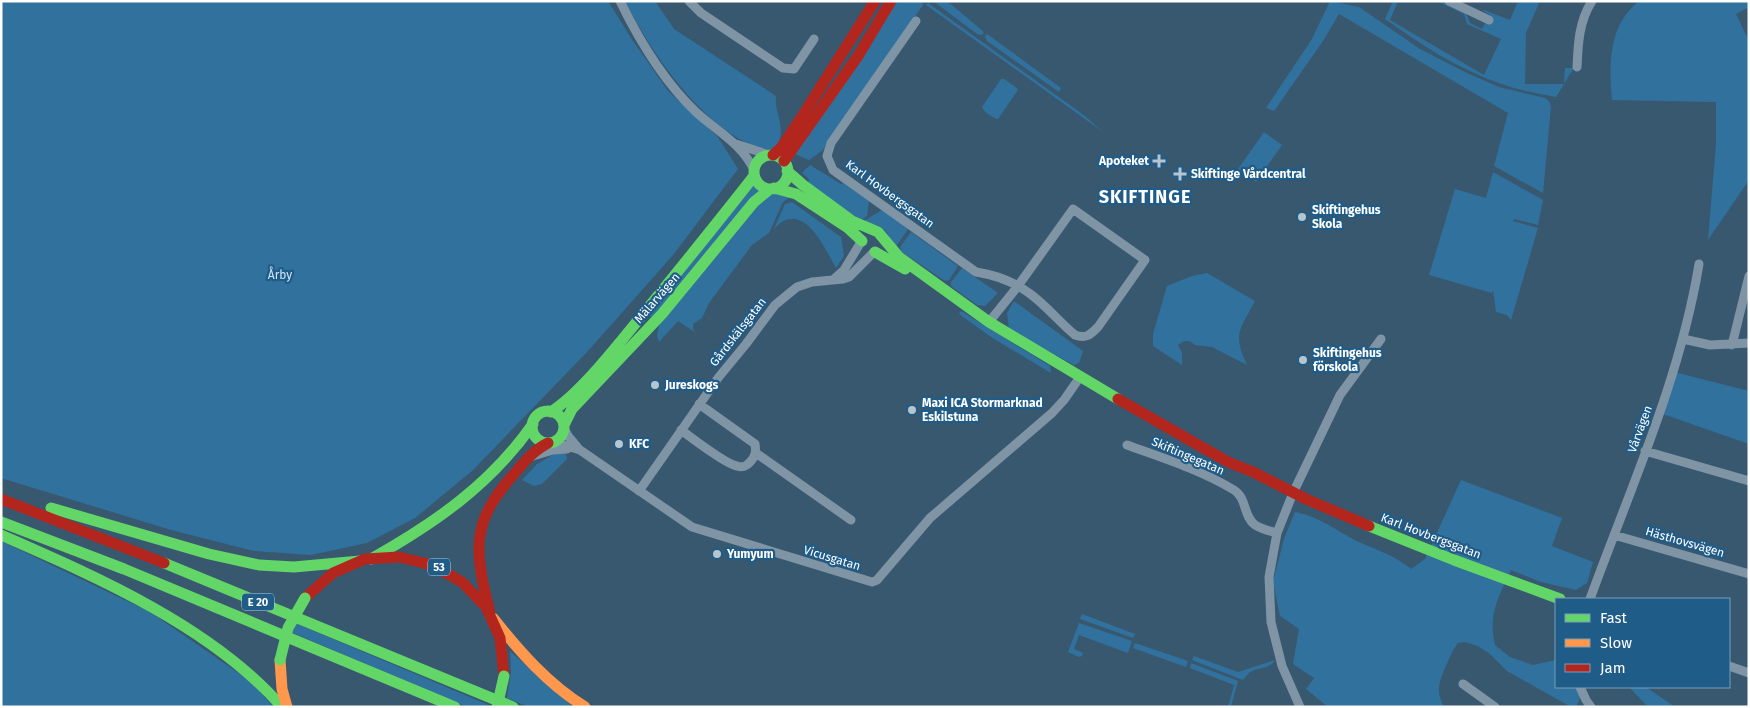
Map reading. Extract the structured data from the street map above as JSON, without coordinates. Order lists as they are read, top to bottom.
{
  "streets": {
    "main road": [
      "Karl Hovbergsgatan",
      "Mälarvägen",
      "53",
      "E 20"
    ],
    "street": [
      "Gårdskälsgatan",
      "Vårvägen",
      "Skiftingegatan",
      "Hästhovsvägen",
      "Vicusgatan"
    ]
  },
  "crossings": [
    ["Karl Hovbergsgatan", "Gårdskälsgatan"],
    ["Karl Hovbergsgatan", "Vicusgatan"],
    ["Mälarvägen", "Vicusgatan"],
    ["Gårdskälsgatan", "Vicusgatan"],
    ["Vårvägen", "Hästhovsvägen"]
  ],
  "districts": ["SKIFTINGE"],
  "parks": ["Årby"],
  "places": {
    "health": ["Apoteket", "Skiftinge Vårdcentral"],
    "other": [
      "Skiftingehus Skola",
      "Skiftingehus förskola",
      "Jureskogs",
      "Maxi ICA Stormarknad Eskilstuna",
      "KFC",
      "Yumyum"
    ]
  },
  "legend": ["Fast", "Slow", "Jam"]
}
